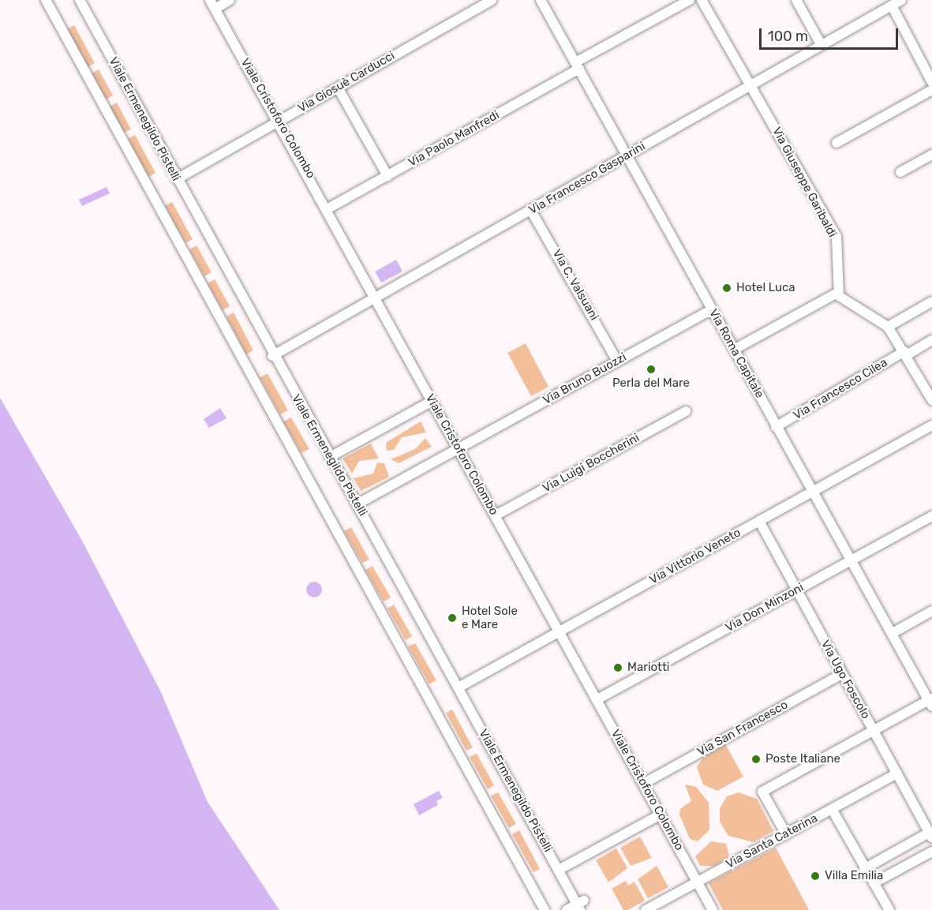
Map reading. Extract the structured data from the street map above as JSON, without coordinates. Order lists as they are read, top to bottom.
{
  "streets": {
    "street": [
      "Via Giosuè Carducci",
      "Viale Cristoforo Colombo",
      "Viale Ermenegildo Pistelli",
      "Via Paolo Manfredi",
      "Via Francesco Gasparini",
      "Via Giuseppe Garibaldi",
      "Via C. Valsuani",
      "Via Roma Capitale",
      "Via Bruno Buozzi",
      "Via Francesco Cilea",
      "Via Luigi Boccherini",
      "Via Vittorio Veneto",
      "Via Don Minzoni",
      "Via Ugo Foscolo",
      "Via San Francesco",
      "Via Santa Caterina"
    ]
  },
  "crossings": [
    ["Via Giosuè Carducci", "Viale Cristoforo Colombo"],
    ["Via Giosuè Carducci", "Viale Ermenegildo Pistelli"],
    ["Viale Cristoforo Colombo", "Via Paolo Manfredi"],
    ["Viale Cristoforo Colombo", "Via Francesco Gasparini"],
    ["Viale Cristoforo Colombo", "Via Bruno Buozzi"],
    ["Viale Cristoforo Colombo", "Via Luigi Boccherini"],
    ["Viale Cristoforo Colombo", "Via Vittorio Veneto"],
    ["Viale Cristoforo Colombo", "Via Don Minzoni"],
    ["Viale Cristoforo Colombo", "Via San Francesco"],
    ["Viale Cristoforo Colombo", "Via Santa Caterina"],
    ["Viale Ermenegildo Pistelli", "Via Francesco Gasparini"],
    ["Viale Ermenegildo Pistelli", "Via Bruno Buozzi"],
    ["Viale Ermenegildo Pistelli", "Via Vittorio Veneto"],
    ["Via Paolo Manfredi", "Via Roma Capitale"],
    ["Via Francesco Gasparini", "Via Giuseppe Garibaldi"],
    ["Via Francesco Gasparini", "Via C. Valsuani"],
    ["Via Francesco Gasparini", "Via Roma Capitale"],
    ["Via C. Valsuani", "Via Bruno Buozzi"],
    ["Via Roma Capitale", "Via Bruno Buozzi"],
    ["Via Roma Capitale", "Via Francesco Cilea"],
    ["Via Roma Capitale", "Via Vittorio Veneto"],
    ["Via Roma Capitale", "Via Don Minzoni"],
    ["Via Vittorio Veneto", "Via Ugo Foscolo"],
    ["Via Don Minzoni", "Via Ugo Foscolo"],
    ["Via Ugo Foscolo", "Via San Francesco"],
    ["Via Ugo Foscolo", "Via Santa Caterina"]
  ],
  "places": [
    "Hotel Luca",
    "Perla del Mare",
    "Hotel Sole e Mare",
    "Mariotti",
    "Poste Italiane",
    "Villa Emilia"
  ],
  "scale_bar": "100 m"
}
